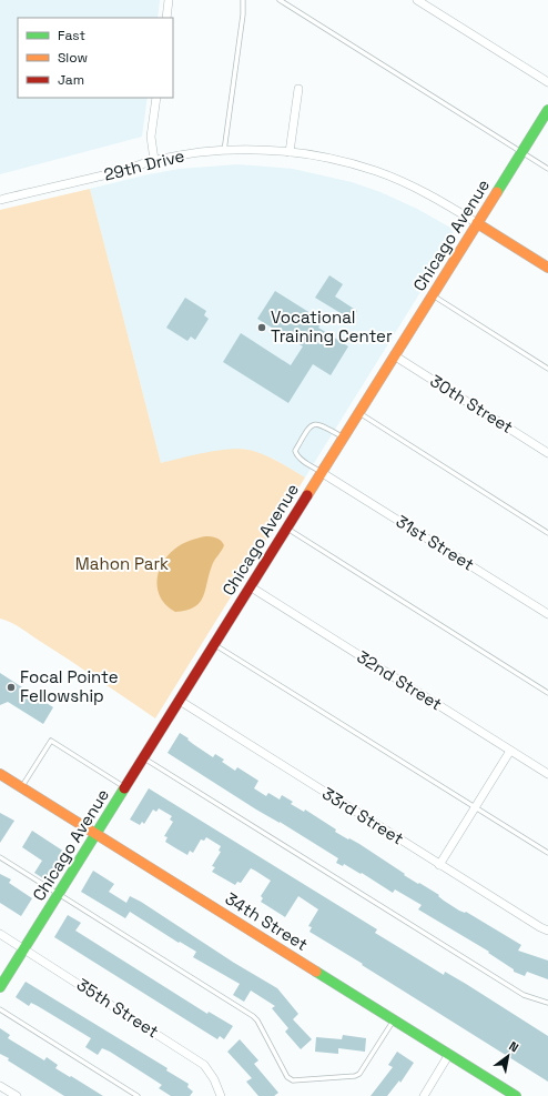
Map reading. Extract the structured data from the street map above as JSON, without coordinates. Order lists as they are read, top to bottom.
{
  "streets": {
    "street": [
      "29th Drive",
      "Chicago Avenue",
      "30th Street",
      "31st Street",
      "32nd Street",
      "33rd Street",
      "34th Street",
      "35th Street"
    ]
  },
  "crossings": [
    ["29th Drive", "Chicago Avenue"],
    ["Chicago Avenue", "30th Street"],
    ["Chicago Avenue", "31st Street"],
    ["Chicago Avenue", "32nd Street"],
    ["Chicago Avenue", "33rd Street"],
    ["Chicago Avenue", "34th Street"],
    ["Chicago Avenue", "35th Street"]
  ],
  "parks": ["Mahon Park"],
  "places": ["Vocational Training Center", "Focal Pointe Fellowship"],
  "legend": ["Fast", "Slow", "Jam"],
  "north": "top right"
}
